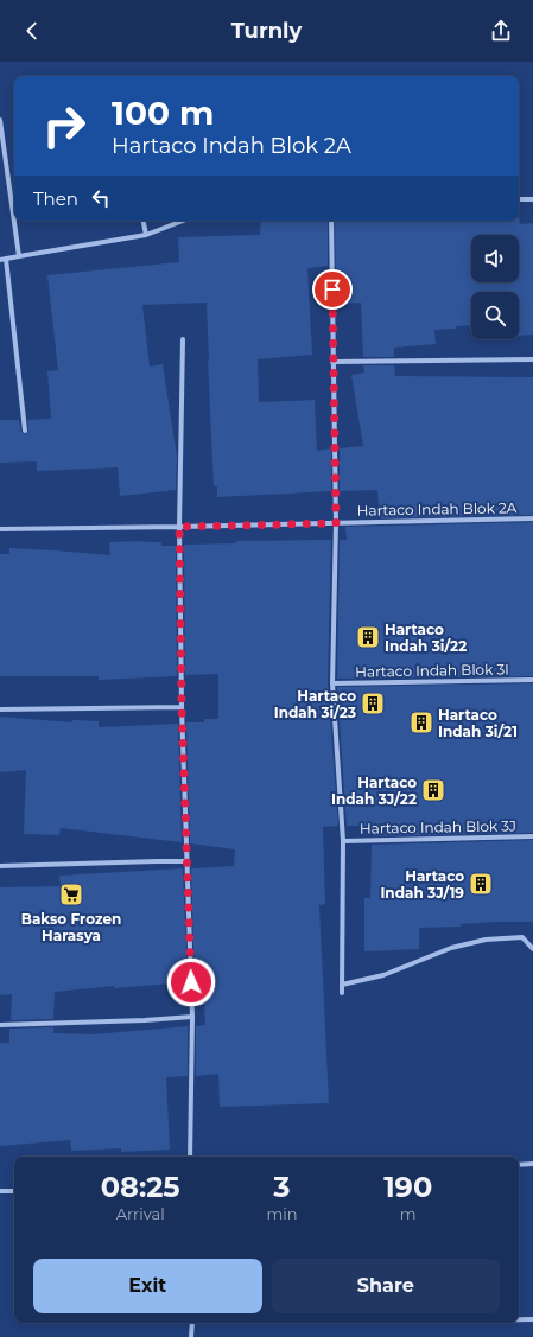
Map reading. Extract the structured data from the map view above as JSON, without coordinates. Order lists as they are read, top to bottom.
{
  "streets": {
    "street": ["Hartaco Indah Blok 2A", "Hartaco Indah Blok 3I", "Hartaco Indah Blok 3J"]
  },
  "places": {
    "building": [
      "Hartaco Indah 3i/22",
      "Hartaco Indah 3i/23",
      "Hartaco Indah 3i/21",
      "Hartaco Indah 3J/22",
      "Hartaco Indah 3J/19"
    ],
    "supermarket": ["Bakso Frozen Harasya"]
  },
  "page": {
    "header": "Turnly",
    "turn": ["100 m", "Hartaco Indah Blok 2A"],
    "then": "Then",
    "eta": [
      "08:25",
      "Arrival",
      "3",
      "min",
      "190",
      "m"
    ],
    "buttons": ["Exit", "Share"]
  }
}
